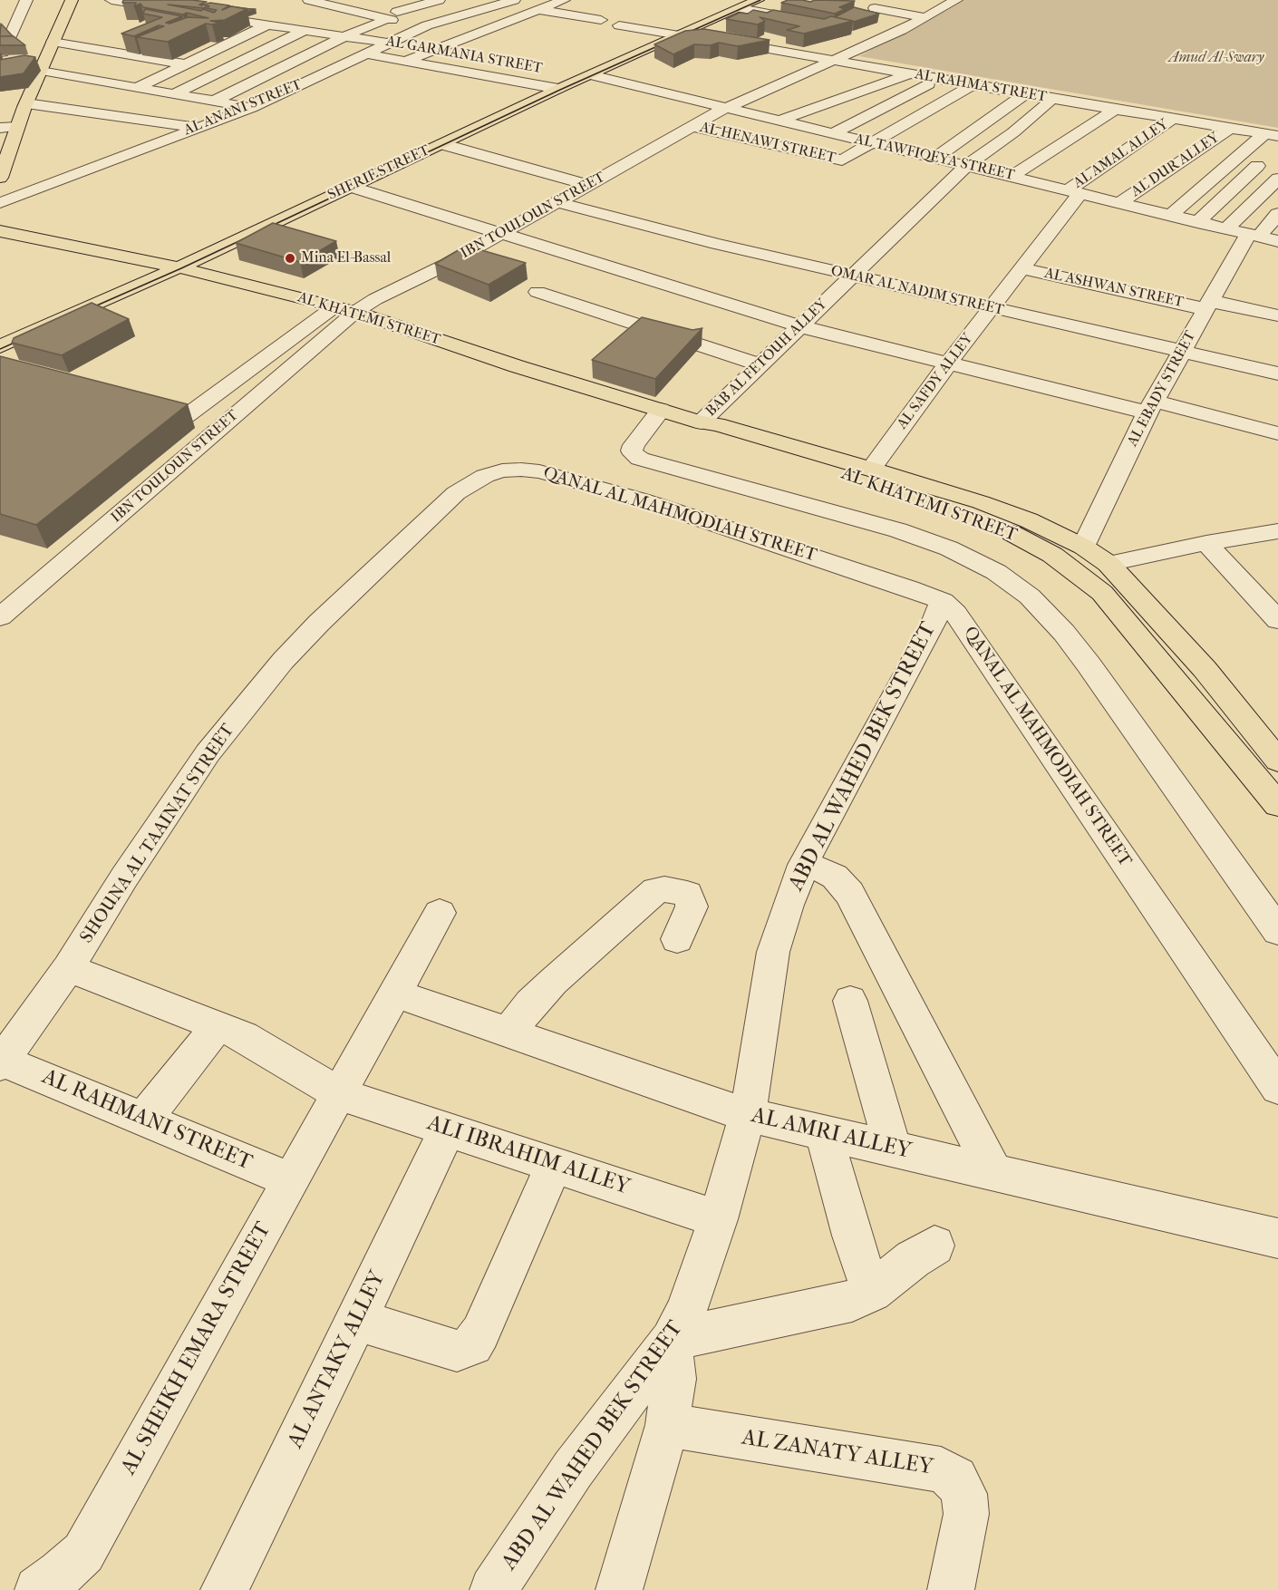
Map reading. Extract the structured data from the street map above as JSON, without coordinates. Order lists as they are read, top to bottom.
{
  "streets": {
    "main road": ["SHERIF STREET", "AL KHATEMI STREET"],
    "street": [
      "AL GARMANIA STREET",
      "AL RAHMA STREET",
      "AL ANANI STREET",
      "AL HENAWI STREET",
      "AL AMAL ALLEY",
      "AL TAWFIQEYA STREET",
      "AL DUR ALLEY",
      "IBN TOULOUN STREET",
      "AL ASHWAN STREET",
      "OMAR AL NADIM STREET",
      "BAB AL FETOUH ALLEY",
      "AL SAFDY ALLEY",
      "AL EBADY STREET",
      "QANAL AL MAHMODIAH STREET",
      "ABD AL WAHED BEK STREET",
      "SHOUNA AL TAAINAT STREET",
      "AL RAHMANI STREET",
      "AL AMRI ALLEY",
      "ALI IBRAHIM ALLEY",
      "AL SHEIKH EMARA STREET",
      "AL ANTAKY ALLEY",
      "AL ZANATY ALLEY"
    ]
  },
  "crossings": [
    ["AL GARMANIA STREET", "AL ANANI STREET"],
    ["AL GARMANIA STREET", "SHERIF STREET"],
    ["AL RAHMA STREET", "AL AMAL ALLEY"],
    ["AL RAHMA STREET", "AL DUR ALLEY"],
    ["AL RAHMA STREET", "SHERIF STREET"],
    ["AL RAHMA STREET", "IBN TOULOUN STREET"],
    ["AL RAHMA STREET", "BAB AL FETOUH ALLEY"],
    ["AL HENAWI STREET", "AL TAWFIQEYA STREET"],
    ["AL HENAWI STREET", "IBN TOULOUN STREET"],
    ["AL AMAL ALLEY", "AL TAWFIQEYA STREET"],
    ["AL AMAL ALLEY", "AL SAFDY ALLEY"],
    ["AL TAWFIQEYA STREET", "AL DUR ALLEY"],
    ["AL TAWFIQEYA STREET", "SHERIF STREET"],
    ["AL TAWFIQEYA STREET", "IBN TOULOUN STREET"],
    ["AL TAWFIQEYA STREET", "BAB AL FETOUH ALLEY"],
    ["AL TAWFIQEYA STREET", "AL SAFDY ALLEY"],
    ["AL TAWFIQEYA STREET", "AL EBADY STREET"],
    ["SHERIF STREET", "AL KHATEMI STREET"],
    ["IBN TOULOUN STREET", "OMAR AL NADIM STREET"],
    ["IBN TOULOUN STREET", "AL KHATEMI STREET"],
    ["AL ASHWAN STREET", "AL SAFDY ALLEY"],
    ["AL ASHWAN STREET", "AL EBADY STREET"],
    ["OMAR AL NADIM STREET", "BAB AL FETOUH ALLEY"],
    ["OMAR AL NADIM STREET", "AL SAFDY ALLEY"],
    ["OMAR AL NADIM STREET", "AL EBADY STREET"],
    ["AL KHATEMI STREET", "BAB AL FETOUH ALLEY"],
    ["AL KHATEMI STREET", "AL SAFDY ALLEY"],
    ["AL KHATEMI STREET", "AL EBADY STREET"],
    ["QANAL AL MAHMODIAH STREET", "ABD AL WAHED BEK STREET"],
    ["QANAL AL MAHMODIAH STREET", "SHOUNA AL TAAINAT STREET"],
    ["ABD AL WAHED BEK STREET", "AL AMRI ALLEY"],
    ["ABD AL WAHED BEK STREET", "ALI IBRAHIM ALLEY"],
    ["SHOUNA AL TAAINAT STREET", "AL RAHMANI STREET"],
    ["AL RAHMANI STREET", "AL SHEIKH EMARA STREET"],
    ["AL AMRI ALLEY", "AL SHEIKH EMARA STREET"],
    ["ALI IBRAHIM ALLEY", "AL SHEIKH EMARA STREET"],
    ["ALI IBRAHIM ALLEY", "AL ANTAKY ALLEY"]
  ],
  "parks": ["Amud Al-Swary"],
  "places": ["Mina El-Bassal"]
}
